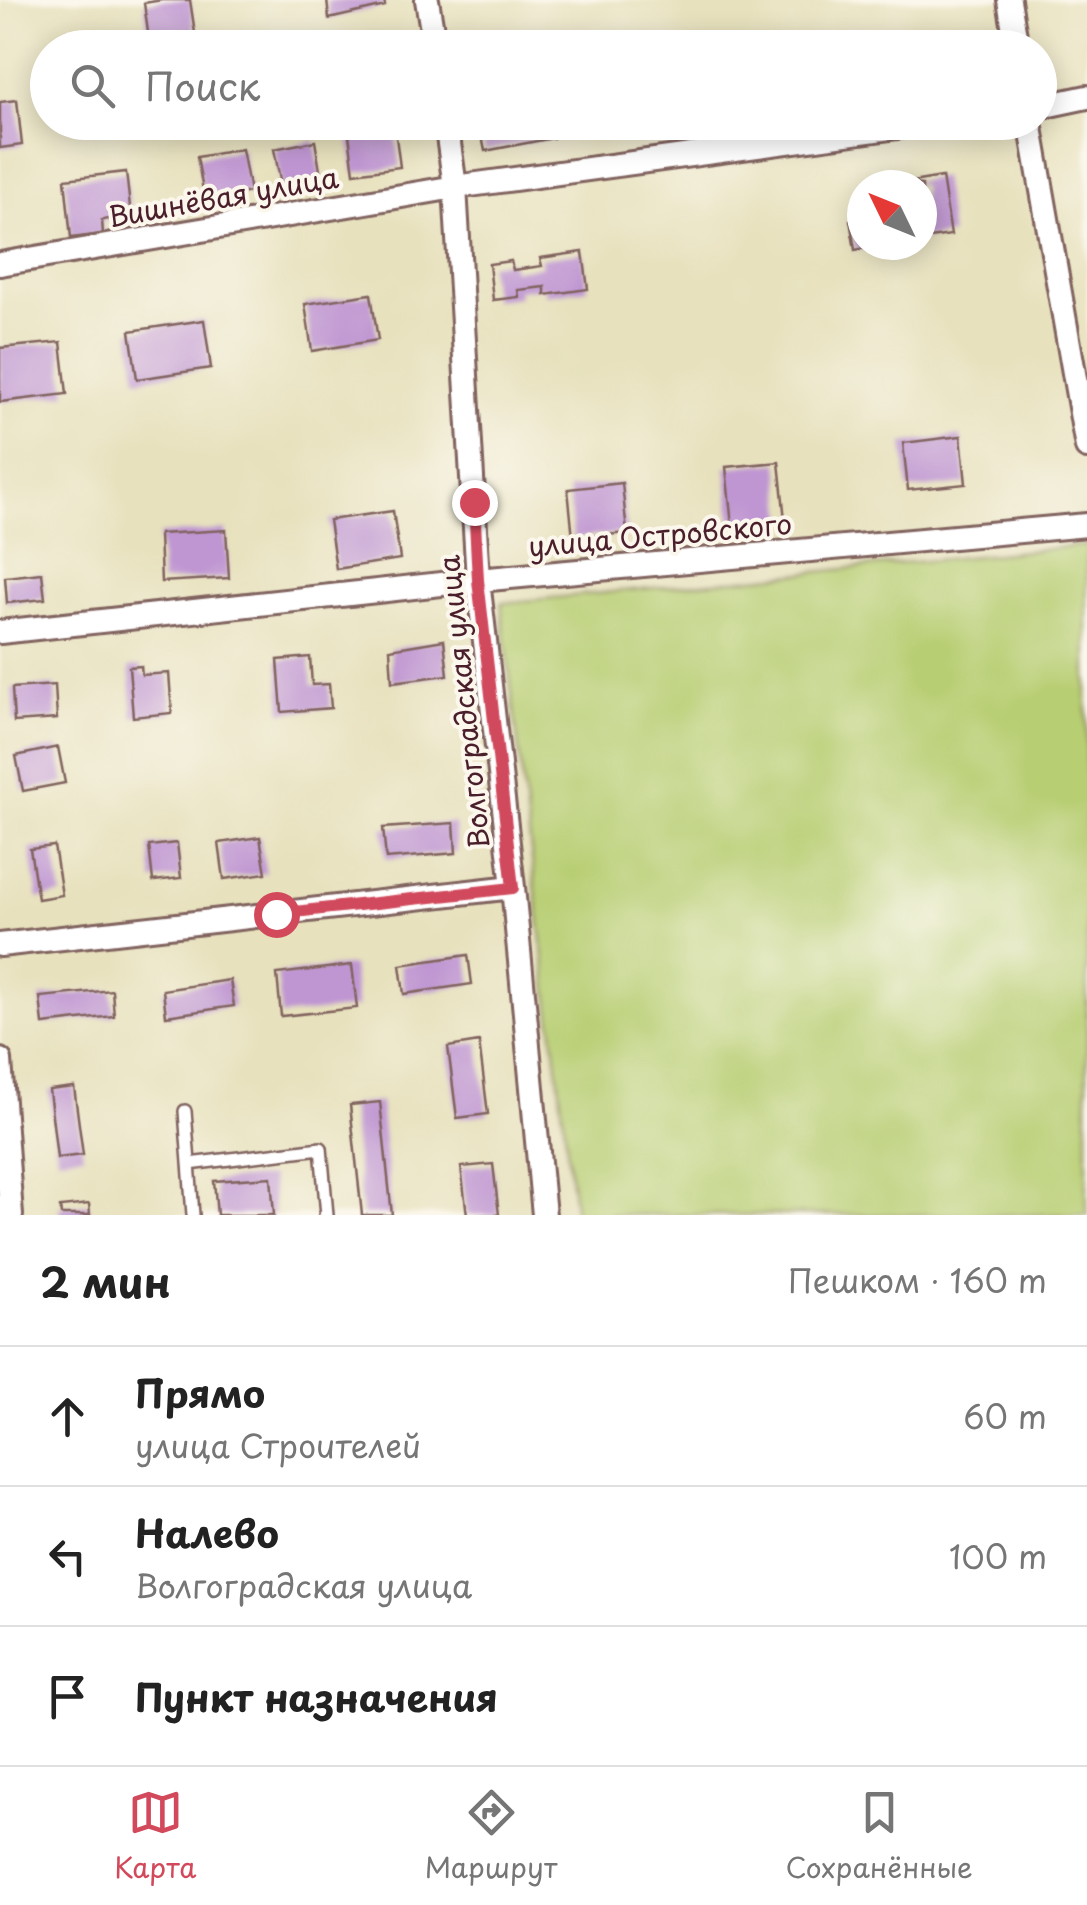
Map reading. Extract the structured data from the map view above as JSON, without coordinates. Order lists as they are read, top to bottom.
{
  "streets": {
    "street": ["Вишнёвая улица", "улица Островского", "Волгоградская улица"]
  },
  "crossings": [
    ["Вишнёвая улица", "Волгоградская улица"],
    ["улица Островского", "Волгоградская улица"]
  ],
  "north": "top left",
  "page": {
    "search": "Поиск",
    "heading": ["2 мин", "Пешком · 160 m"],
    "list": [
      ["Прямо", "улица Строителей", "60 m"],
      ["Налево", "Волгоградская улица", "100 m"],
      "Пункт назначения"
    ],
    "nav": ["Карта", "Маршрут", "Сохранённые"]
  }
}
